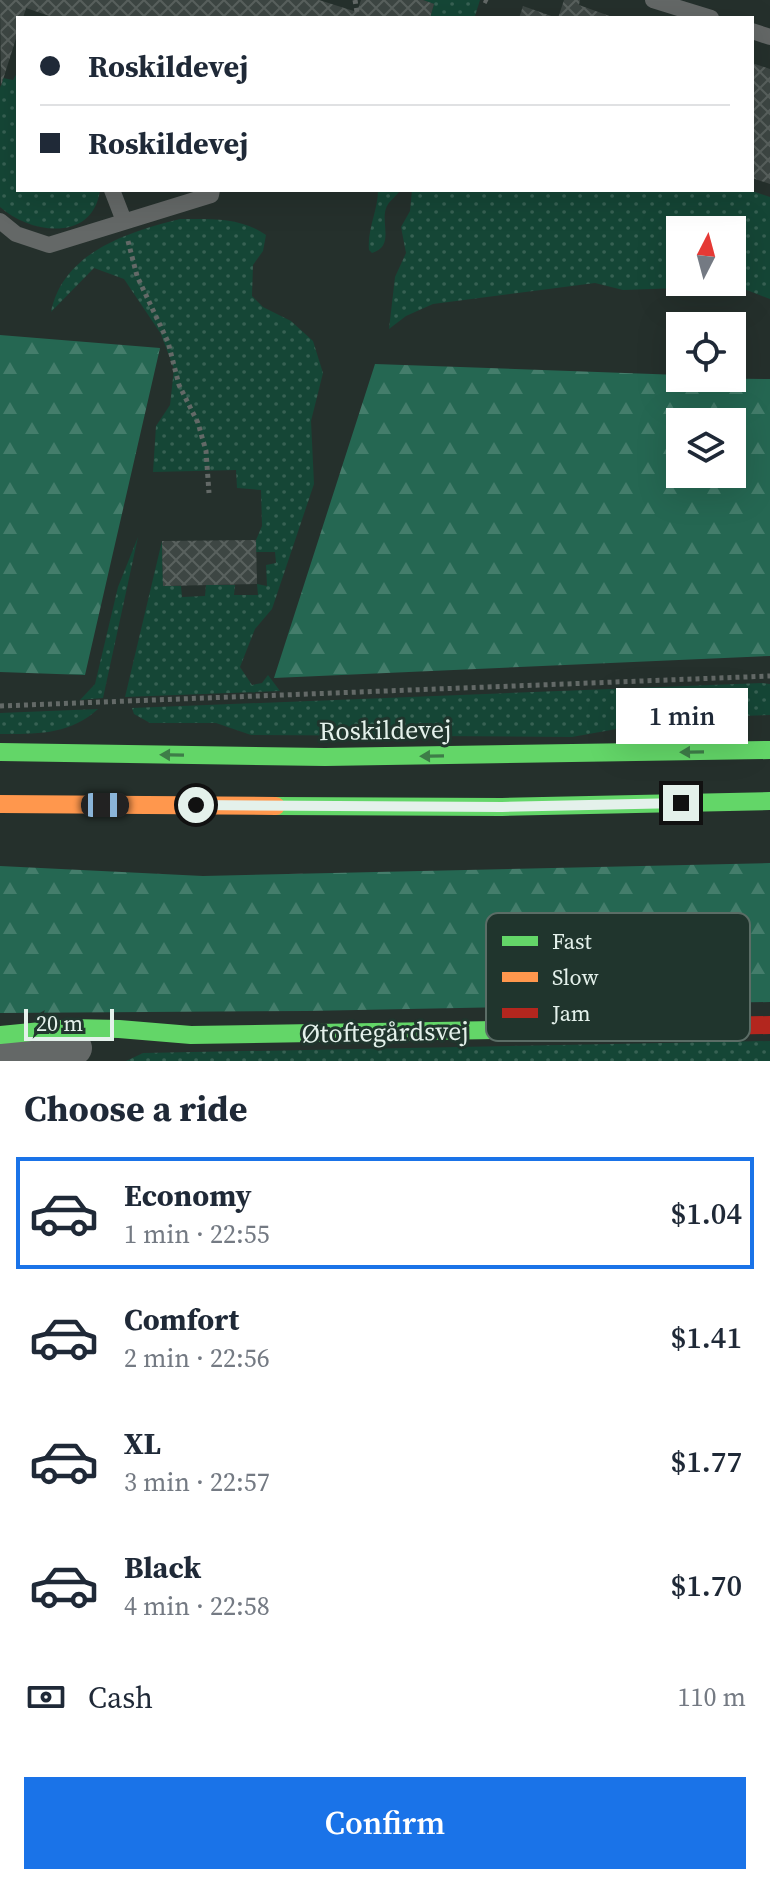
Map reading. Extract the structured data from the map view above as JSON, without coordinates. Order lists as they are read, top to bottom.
{
  "streets": {
    "main road": ["Roskildevej", "Øtoftegårdsvej"]
  },
  "legend": ["Fast", "Slow", "Jam"],
  "scale_bar": "20 m",
  "north": "top",
  "page": {
    "banner": ["Roskildevej", "Roskildevej"],
    "bubble": "1 min",
    "scale": "20 m",
    "heading": "Choose a ride",
    "list": [
      {
        "name": "Economy",
        "note": "1 min · 22:55",
        "value": "$1.04"
      },
      {
        "name": "Comfort",
        "note": "2 min · 22:56",
        "value": "$1.41"
      },
      {
        "name": "XL",
        "note": "3 min · 22:57",
        "value": "$1.77"
      },
      {
        "name": "Black",
        "note": "4 min · 22:58",
        "value": "$1.70"
      }
    ],
    "pay": ["Cash", "110 m"],
    "buttons": "Confirm"
  }
}
